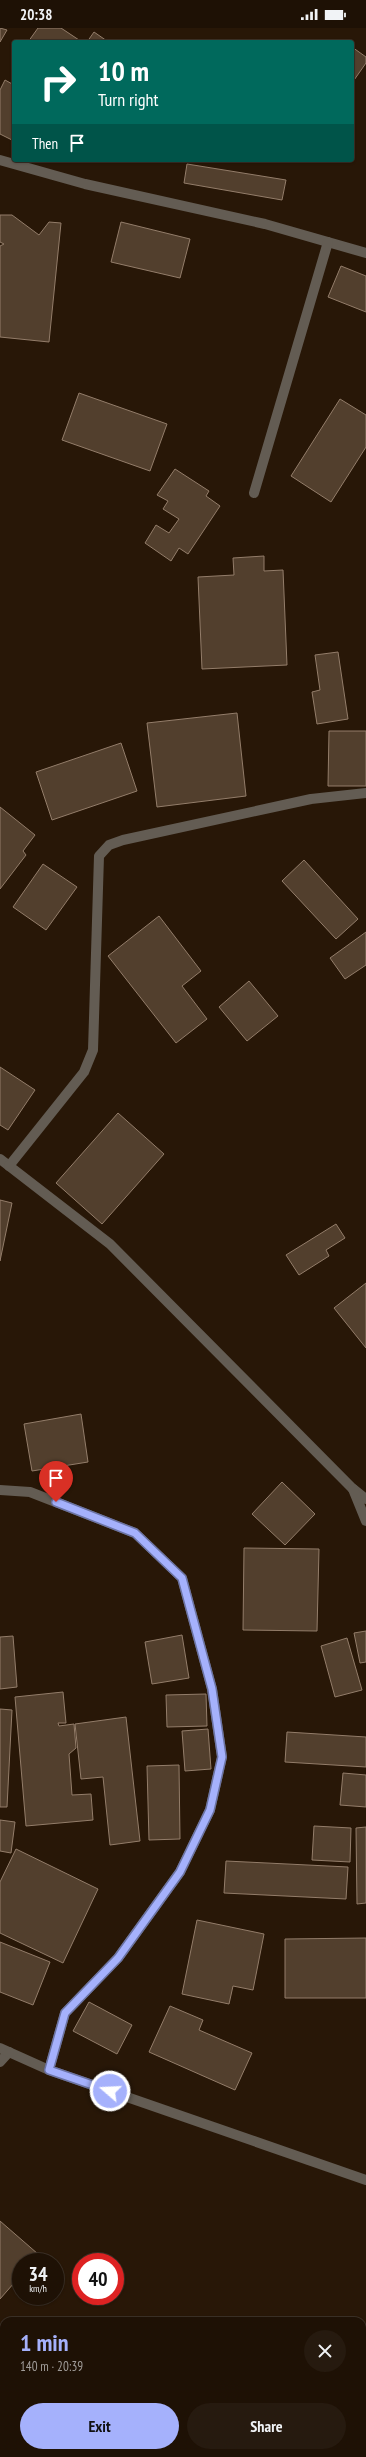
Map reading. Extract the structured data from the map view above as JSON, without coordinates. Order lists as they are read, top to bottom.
{
  "page": {
    "status": "20:38",
    "turn": ["10 m", "Turn right"],
    "then": "Then",
    "speed": "34 km/h",
    "limit": "40",
    "heading": ["1 min", "140 m · 20:39"],
    "buttons": ["Exit", "Share"]
  }
}
